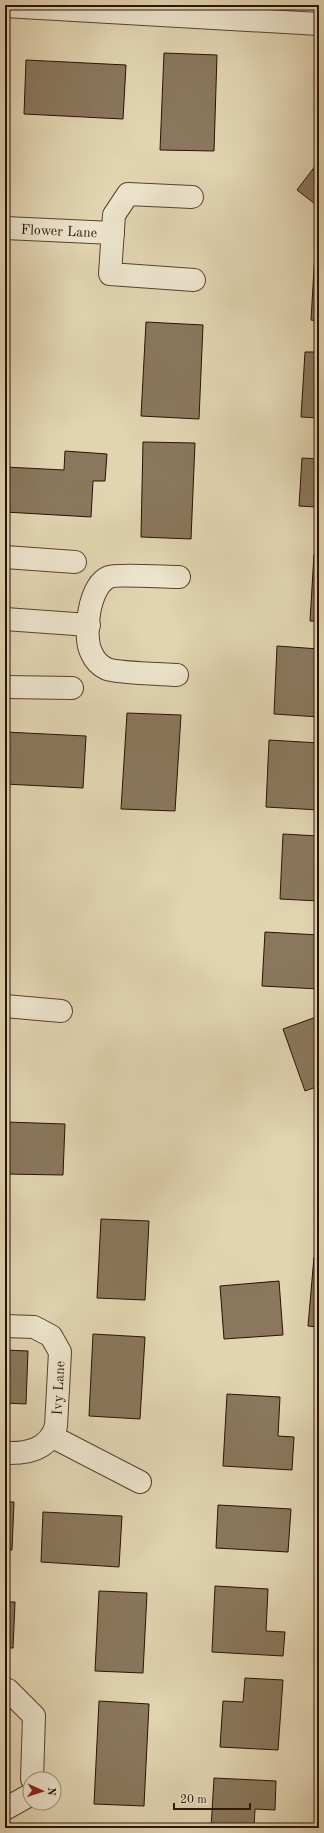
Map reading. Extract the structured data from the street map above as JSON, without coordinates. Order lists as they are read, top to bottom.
{
  "streets": {
    "street": ["Flower Lane", "Ivy Lane"]
  },
  "scale_bar": "20 m",
  "north": "right"
}
